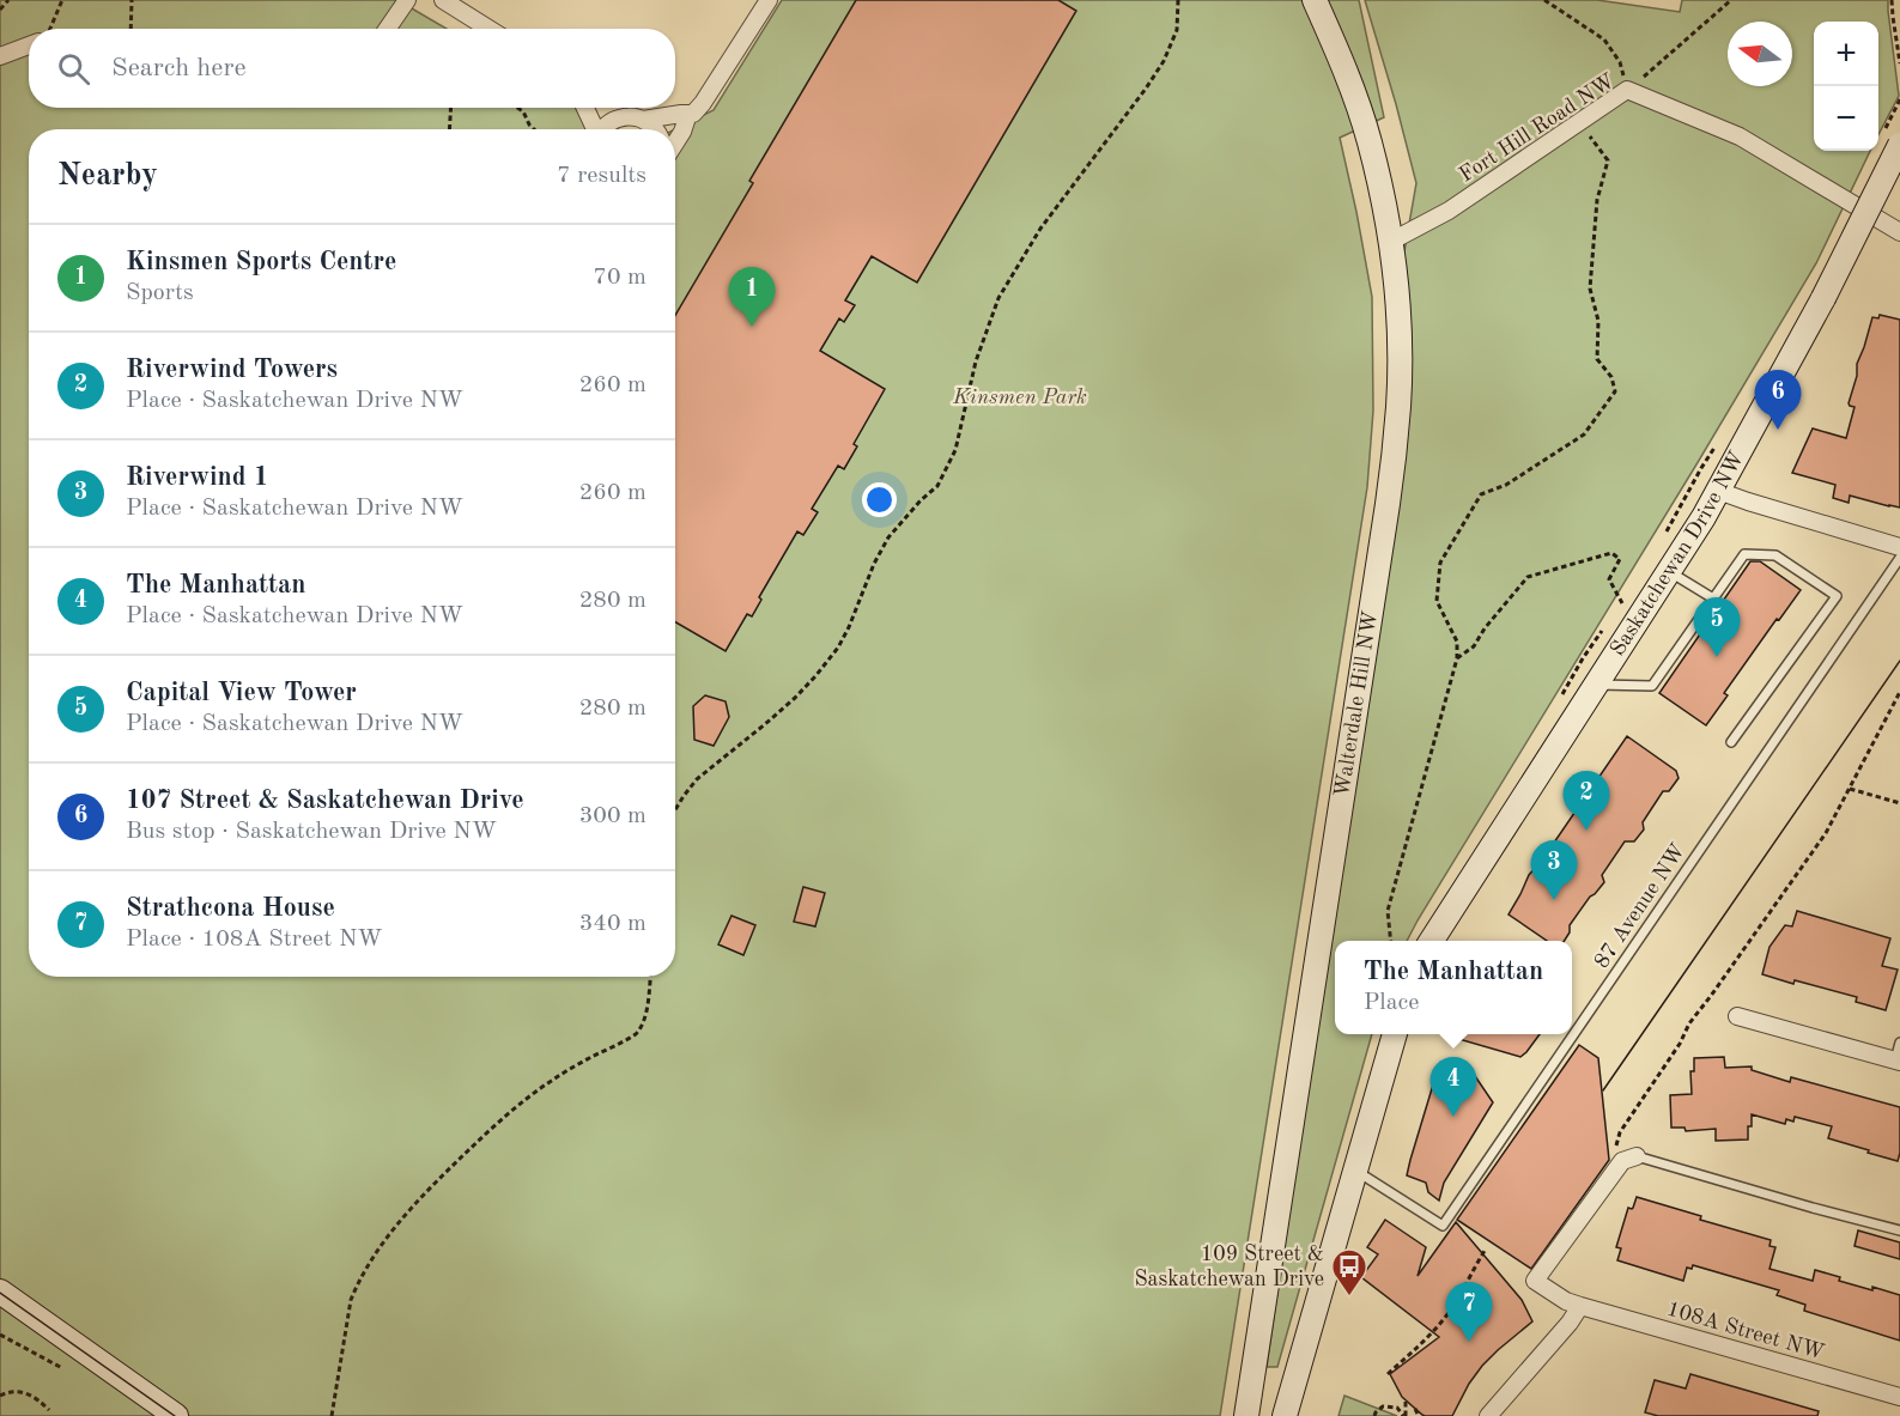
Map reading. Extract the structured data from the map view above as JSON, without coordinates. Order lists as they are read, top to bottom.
{
  "streets": {
    "main road": ["Saskatchewan Drive NW", "Walterdale Hill NW"],
    "street": ["Fort Hill Road NW", "108A Street NW"],
    "lane": ["87 Avenue NW"]
  },
  "crossings": [
    ["Fort Hill Road NW", "Walterdale Hill NW"]
  ],
  "parks": ["Kinsmen Park"],
  "places": {
    "bus stop": ["109 Street & Saskatchewan Drive"]
  },
  "north": "left",
  "page": {
    "map_buttons": ["+", "−"],
    "search": "Search here",
    "heading": ["Nearby", "7 results"],
    "list": [
      {
        "mark": "1",
        "name": "Kinsmen Sports Centre",
        "note": "Sports",
        "value": "70 m"
      },
      {
        "mark": "2",
        "name": "Riverwind Towers",
        "note": "Place · Saskatchewan Drive NW",
        "value": "260 m"
      },
      {
        "mark": "3",
        "name": "Riverwind 1",
        "note": "Place · Saskatchewan Drive NW",
        "value": "260 m"
      },
      {
        "mark": "4",
        "name": "The Manhattan",
        "note": "Place · Saskatchewan Drive NW",
        "value": "280 m"
      },
      {
        "mark": "5",
        "name": "Capital View Tower",
        "note": "Place · Saskatchewan Drive NW",
        "value": "280 m"
      },
      {
        "mark": "6",
        "name": "107 Street & Saskatchewan Drive",
        "note": "Bus stop · Saskatchewan Drive NW",
        "value": "300 m"
      },
      {
        "mark": "7",
        "name": "Strathcona House",
        "note": "Place · 108A Street NW",
        "value": "340 m"
      }
    ],
    "pins": [
      "1",
      "6",
      "5",
      "2",
      "3",
      "4",
      "7"
    ],
    "popup": ["The Manhattan", "Place"]
  }
}
